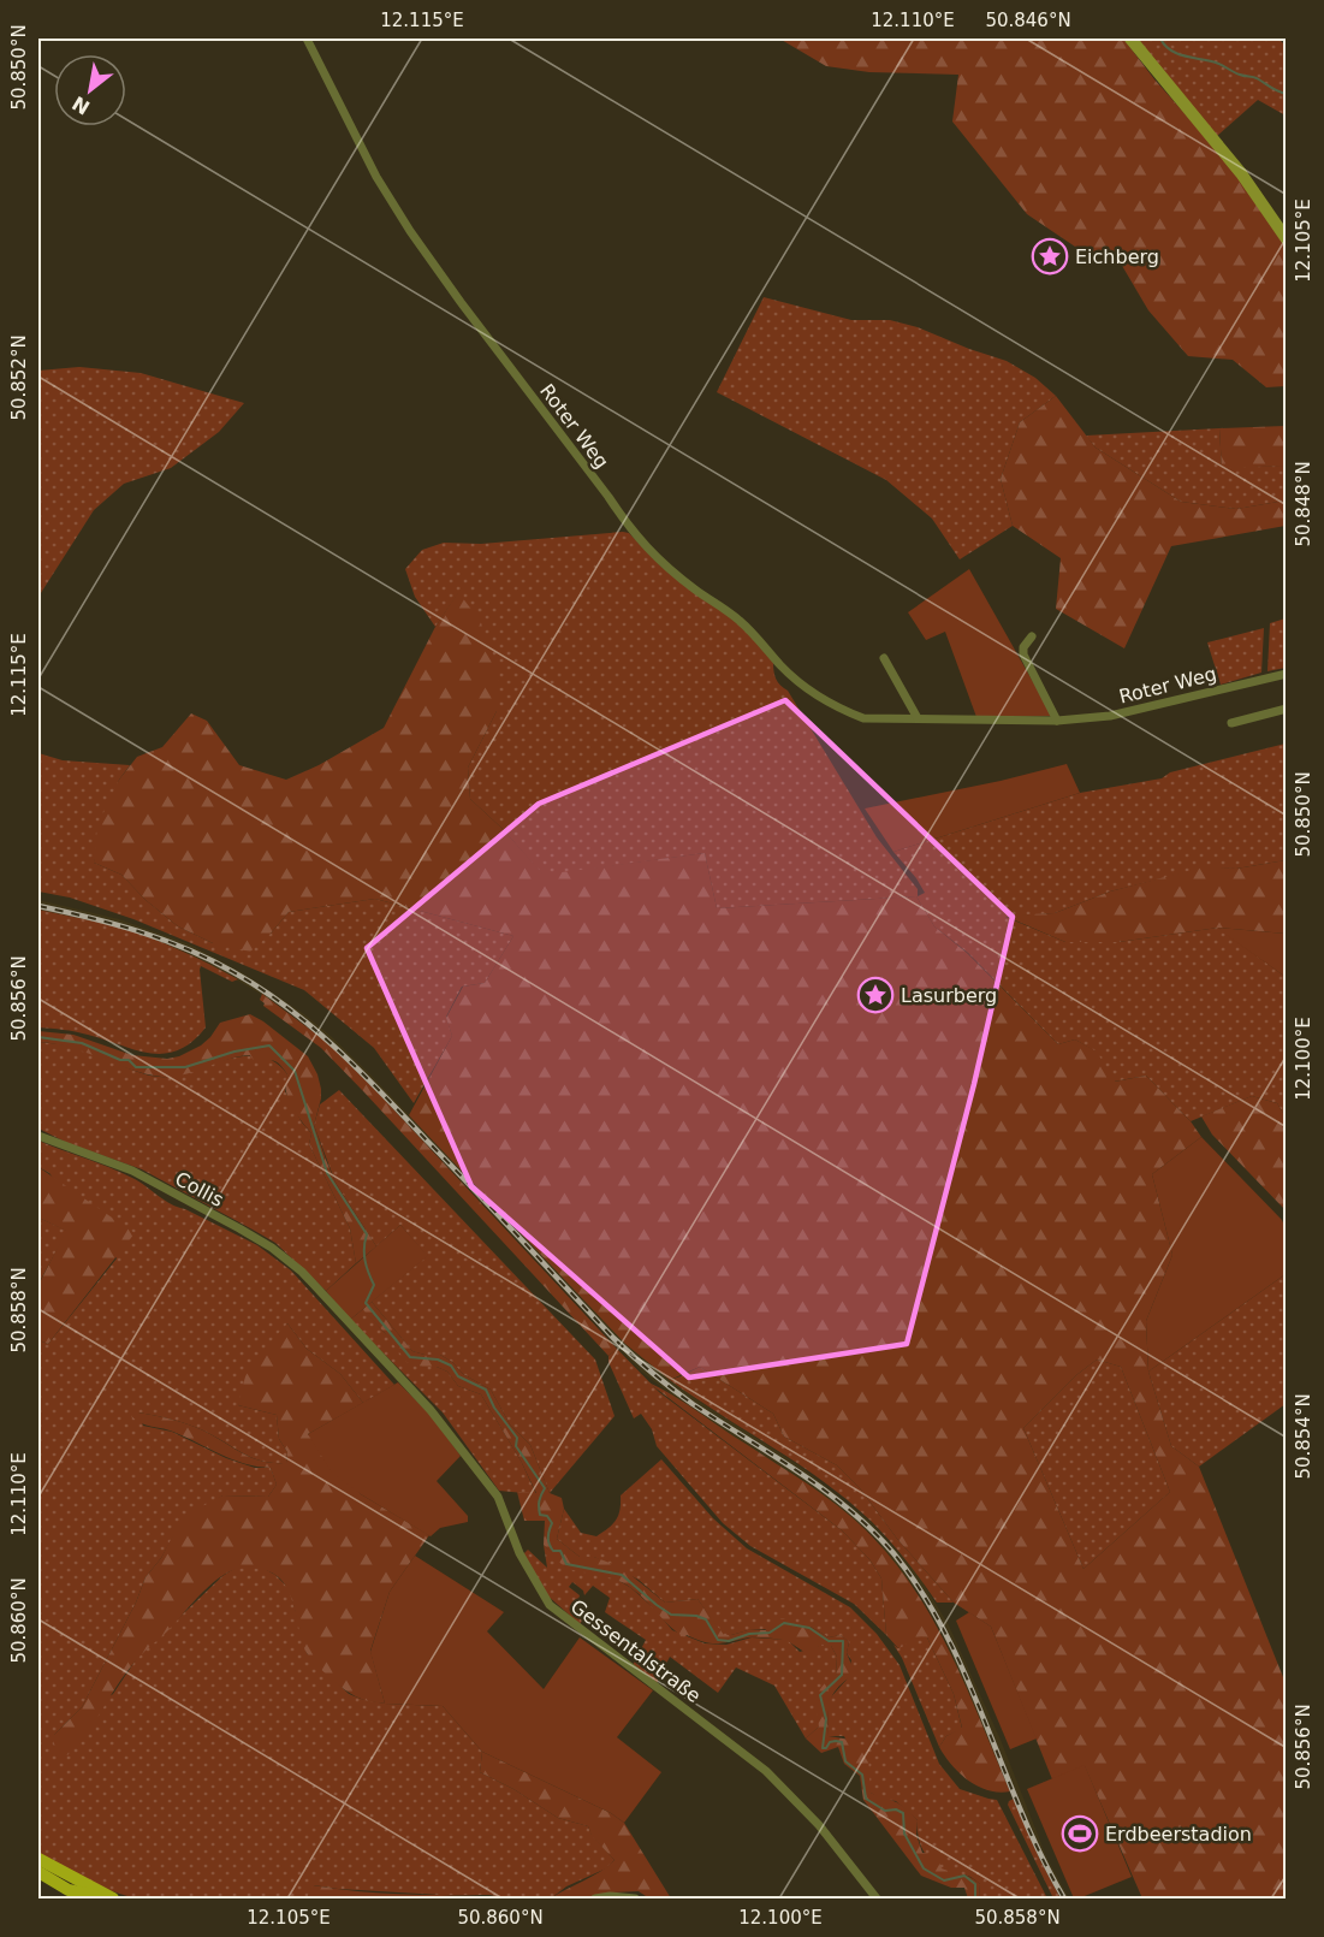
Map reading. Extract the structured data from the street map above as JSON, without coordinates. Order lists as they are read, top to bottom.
{
  "streets": {
    "street": ["Roter Weg", "Collis", "Gessentalstraße"]
  },
  "crossings": [
    ["Collis", "Gessentalstraße"]
  ],
  "places": {
    "place": ["Eichberg", "Lasurberg"],
    "sports": ["Erdbeerstadion"]
  },
  "north": "bottom left",
  "coordinates": [
    "12.115°E",
    "12.110°E",
    "50.846°N",
    "50.850°N",
    "12.105°E",
    "50.852°N",
    "50.848°N",
    "50.856°N",
    "12.100°E",
    "50.858°N",
    "50.854°N",
    "50.860°N"
  ]
}
